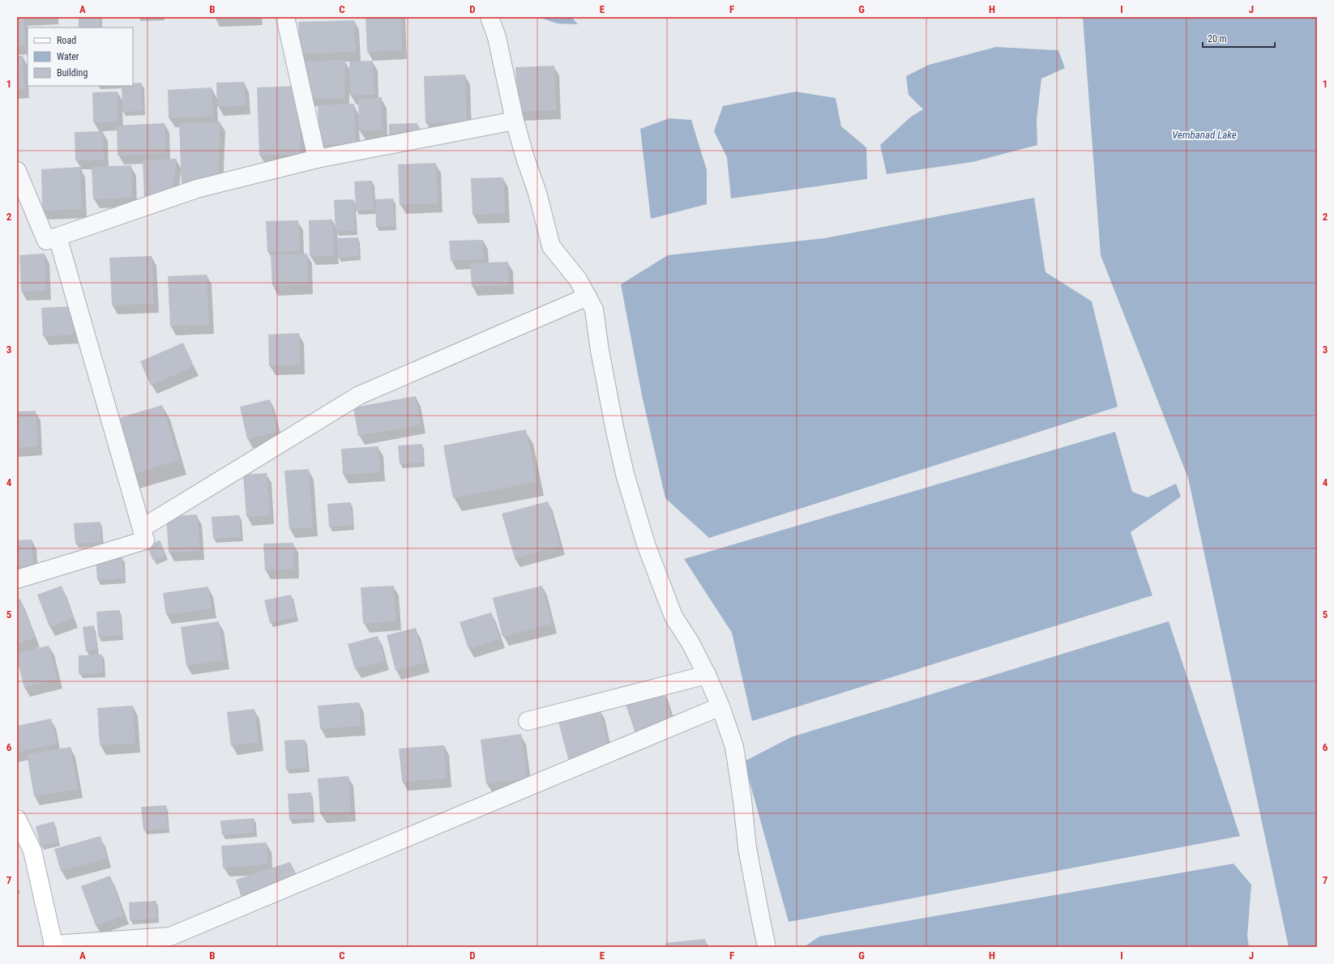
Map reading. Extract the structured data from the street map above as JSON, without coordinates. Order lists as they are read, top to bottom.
{
  "water": ["Vembanad Lake"],
  "legend": ["Road", "Water", "Building"],
  "scale_bar": "20 m",
  "grid": {
    "columns": [
      "A",
      "B",
      "C",
      "D",
      "E",
      "F",
      "G",
      "H",
      "I",
      "J"
    ],
    "rows": [
      "1",
      "2",
      "3",
      "4",
      "5",
      "6",
      "7"
    ]
  }
}
